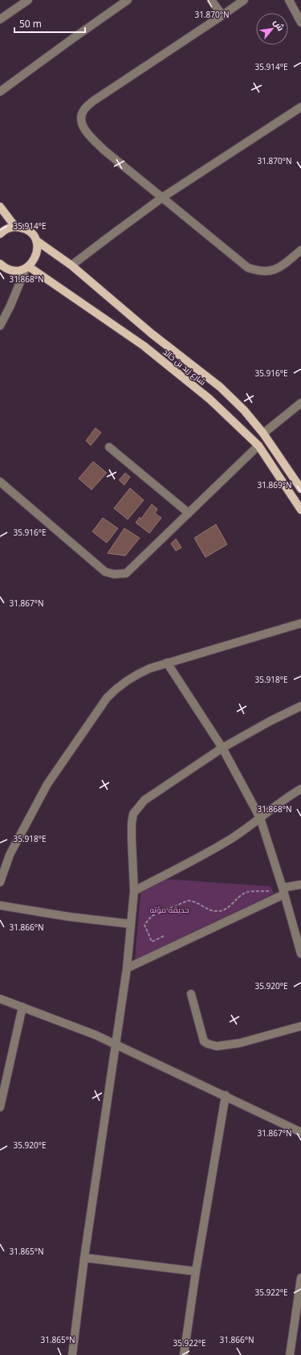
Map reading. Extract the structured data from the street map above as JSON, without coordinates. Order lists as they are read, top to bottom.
{
  "streets": {
    "main road": ["شارع زيد بن خالد"]
  },
  "parks": ["حديقه مؤته"],
  "scale_bar": "50 m",
  "north": "top right",
  "coordinates": [
    "31.870°N",
    "35.914°E",
    "31.868°N",
    "35.916°E",
    "31.869°N",
    "31.867°N",
    "35.918°E",
    "31.866°N",
    "35.920°E",
    "31.865°N",
    "35.922°E"
  ]
}
